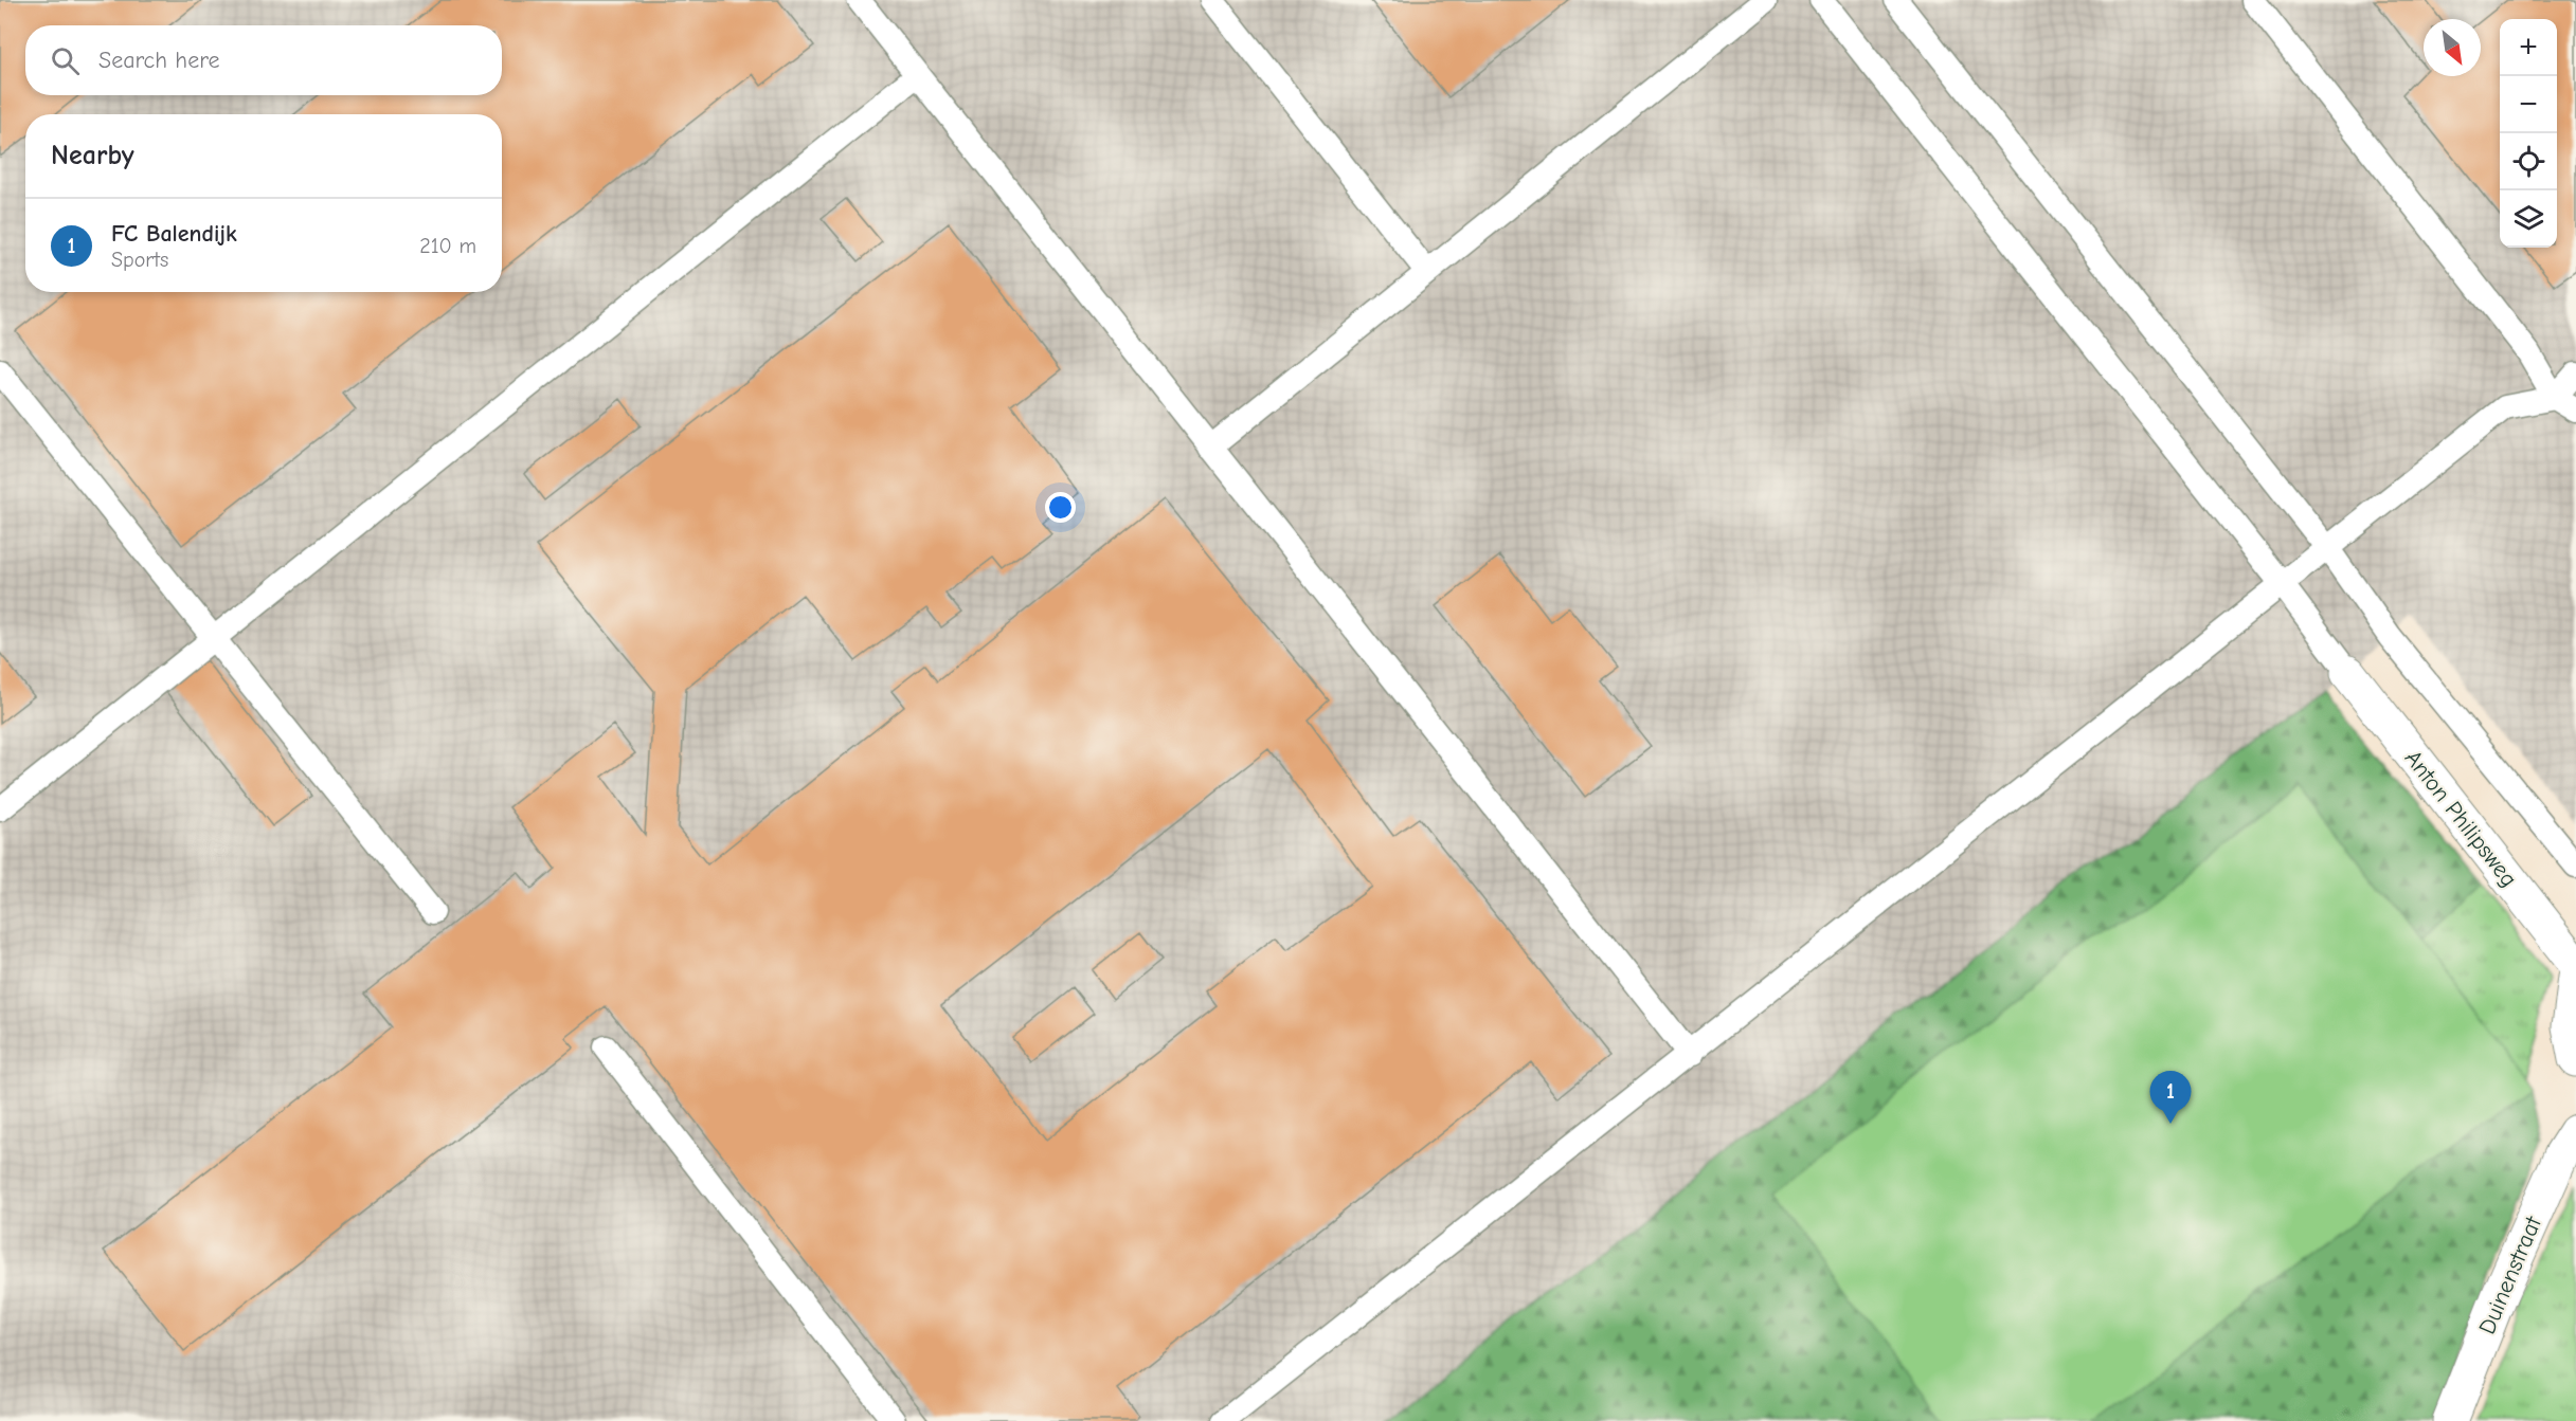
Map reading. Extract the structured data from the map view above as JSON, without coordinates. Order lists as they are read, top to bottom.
{
  "streets": {
    "street": ["Anton Philipsweg", "Duinenstraat"]
  },
  "north": "bottom right",
  "page": {
    "map_buttons": ["+", "−"],
    "search": "Search here",
    "heading": "Nearby",
    "list": [
      {
        "mark": "1",
        "name": "FC Balendijk",
        "note": "Sports",
        "value": "210 m"
      }
    ],
    "pins": "1"
  }
}
